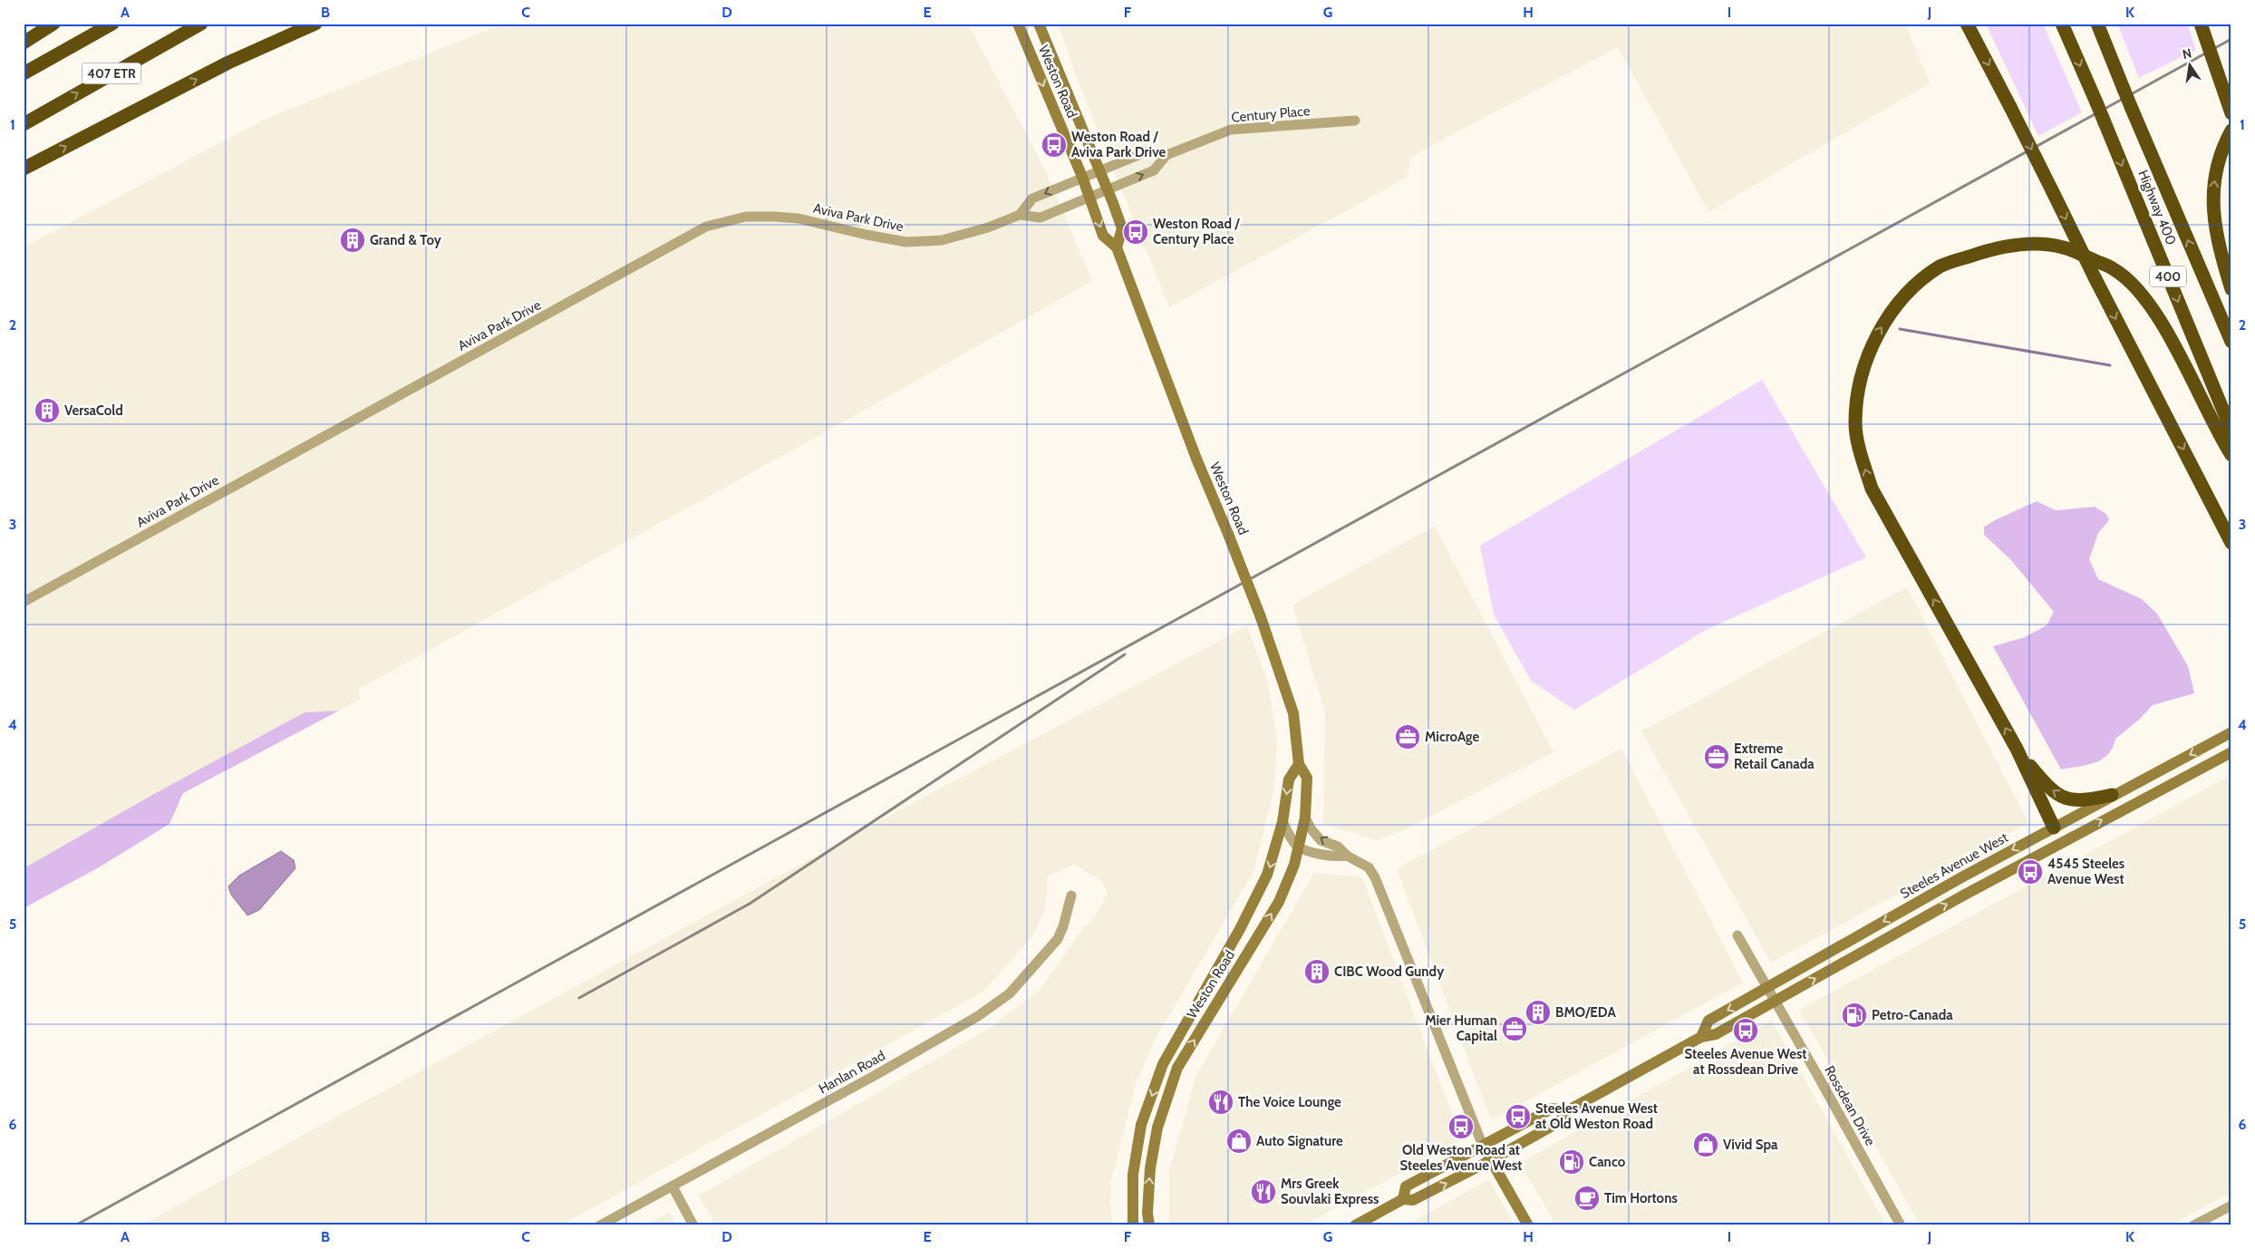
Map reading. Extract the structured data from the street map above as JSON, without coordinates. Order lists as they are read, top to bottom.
{
  "streets": {
    "highway": ["407 ETR", "Highway 400", "400"],
    "main road": ["Weston Road", "Steeles Avenue West"],
    "street": [
      "Century Place",
      "Aviva Park Drive",
      "Hanlan Road",
      "Rossdean Drive"
    ]
  },
  "crossings": [
    ["Weston Road", "Century Place"],
    ["Weston Road", "Aviva Park Drive"],
    ["Century Place", "Aviva Park Drive"],
    ["Steeles Avenue West", "Rossdean Drive"]
  ],
  "places": {
    "bus stop": [
      "Weston Road / Aviva Park Drive",
      "Weston Road / Century Place",
      "4545 Steeles Avenue West",
      "Steeles Avenue West at Rossdean Drive",
      "Steeles Avenue West at Old Weston Road",
      "Old Weston Road at Steeles Avenue West"
    ],
    "building": [
      "Grand & Toy",
      "VersaCold",
      "CIBC Wood Gundy",
      "BMO/EDA"
    ],
    "office": ["MicroAge", "Extreme Retail Canada", "Mier Human Capital"],
    "fuel station": ["Petro-Canada", "Canco"],
    "restaurant": ["The Voice Lounge", "Mrs Greek Souvlaki Express"],
    "shop": ["Auto Signature", "Vivid Spa"],
    "cafe": ["Tim Hortons"]
  },
  "north": "top",
  "grid": {
    "columns": [
      "A",
      "B",
      "C",
      "D",
      "E",
      "F",
      "G",
      "H",
      "I",
      "J",
      "K"
    ],
    "rows": [
      "1",
      "2",
      "3",
      "4",
      "5",
      "6"
    ]
  }
}
